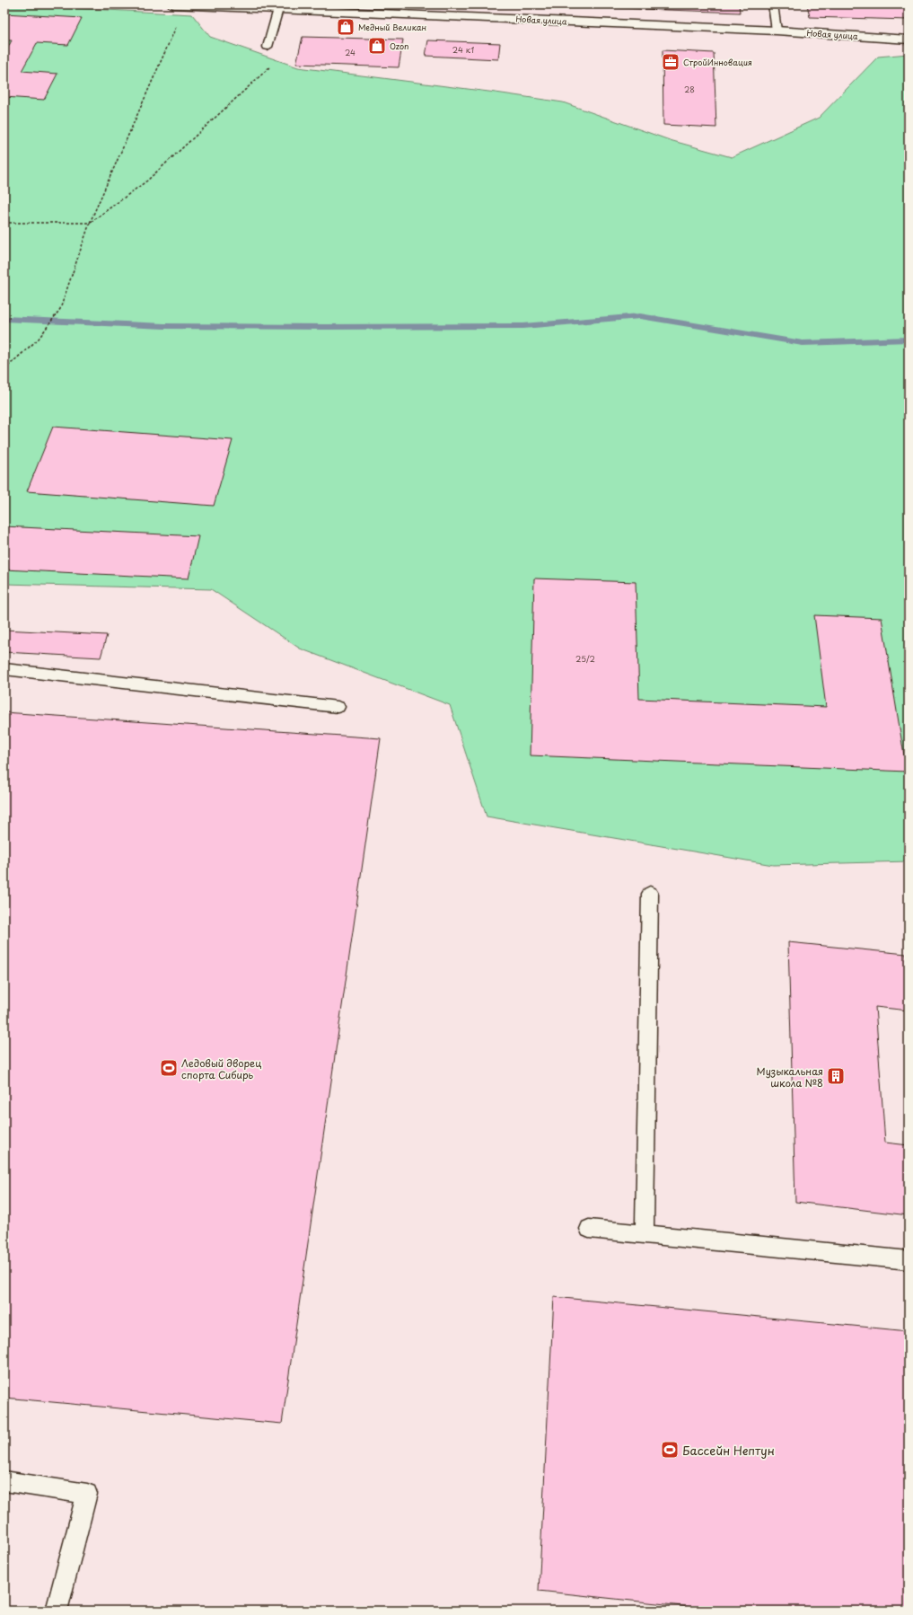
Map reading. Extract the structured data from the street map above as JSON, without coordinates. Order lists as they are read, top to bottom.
{
  "streets": {
    "street": ["Новая улица"]
  },
  "places": {
    "shop": ["Медный Великан", "Ozon"],
    "office": ["СтройИнновация"],
    "sports": ["Ледовый дворец спорта Сибирь", "Бассейн Нептун"],
    "building": ["Музыкальная школа №8"]
  },
  "house_numbers": [
    "24 к1",
    "24",
    "28",
    "25/2"
  ]
}
